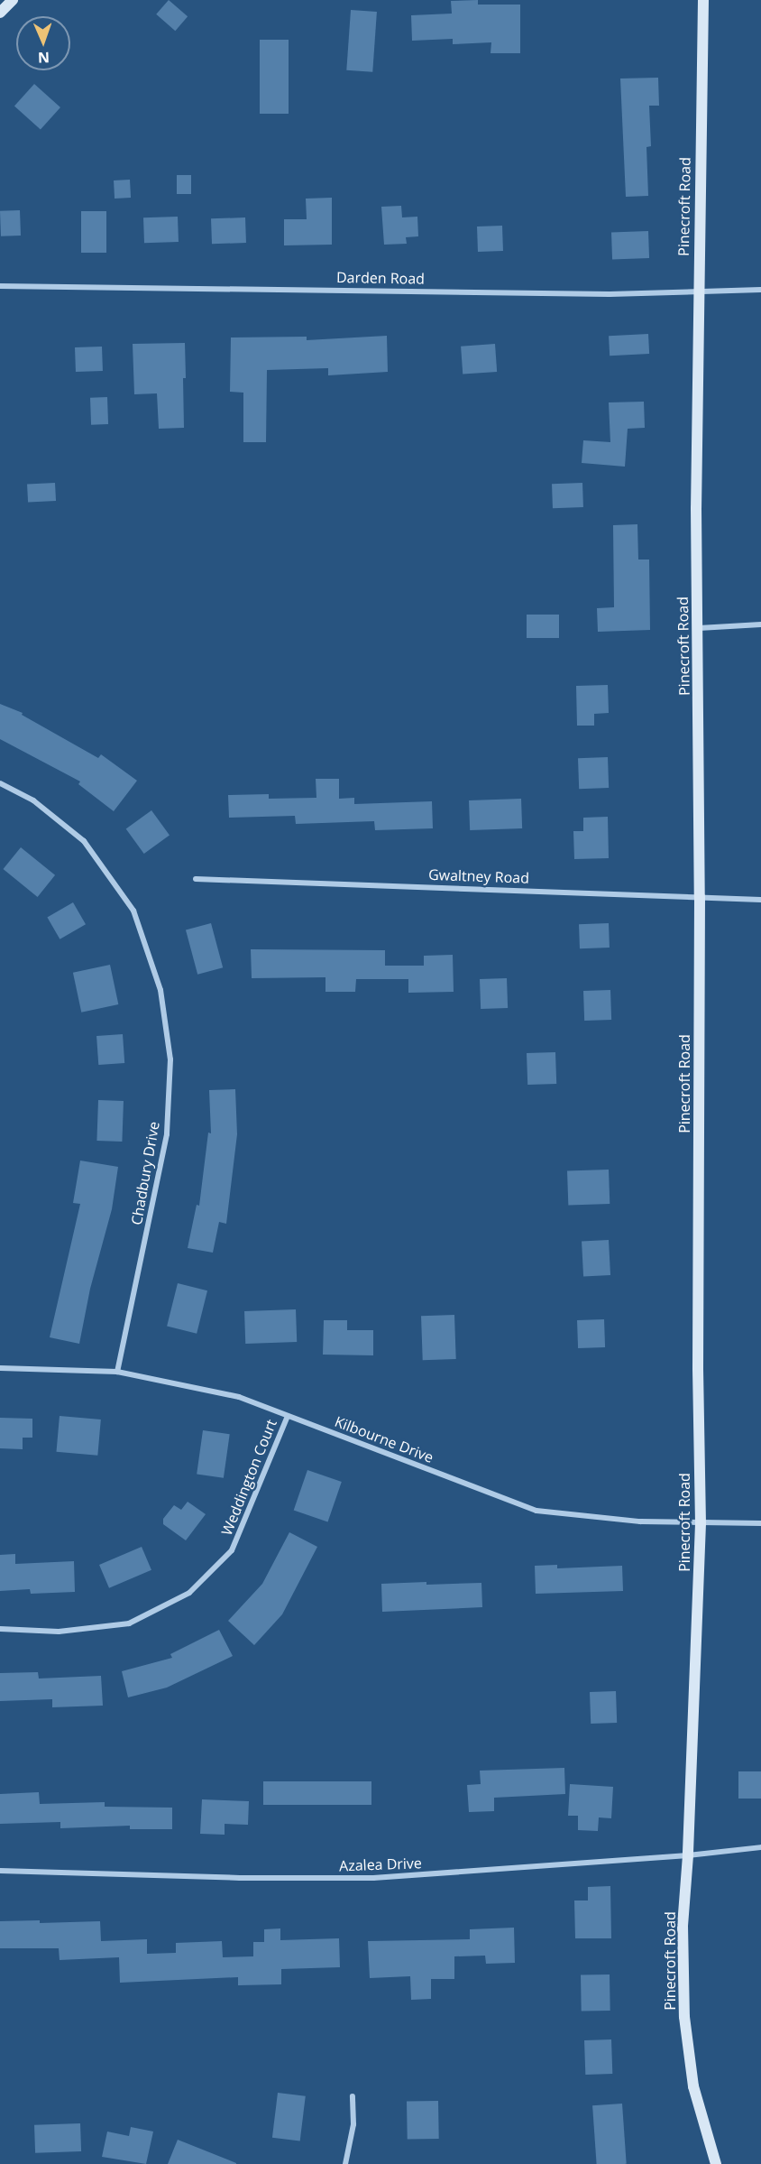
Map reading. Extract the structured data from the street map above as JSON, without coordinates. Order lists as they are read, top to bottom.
{
  "streets": {
    "street": [
      "Pinecroft Road",
      "Darden Road",
      "Gwaltney Road",
      "Chadbury Drive",
      "Kilbourne Drive",
      "Weddington Court",
      "Azalea Drive"
    ]
  },
  "crossings": [
    ["Pinecroft Road", "Darden Road"],
    ["Pinecroft Road", "Gwaltney Road"],
    ["Pinecroft Road", "Kilbourne Drive"],
    ["Pinecroft Road", "Azalea Drive"],
    ["Chadbury Drive", "Kilbourne Drive"],
    ["Kilbourne Drive", "Weddington Court"]
  ],
  "north": "bottom"
}
